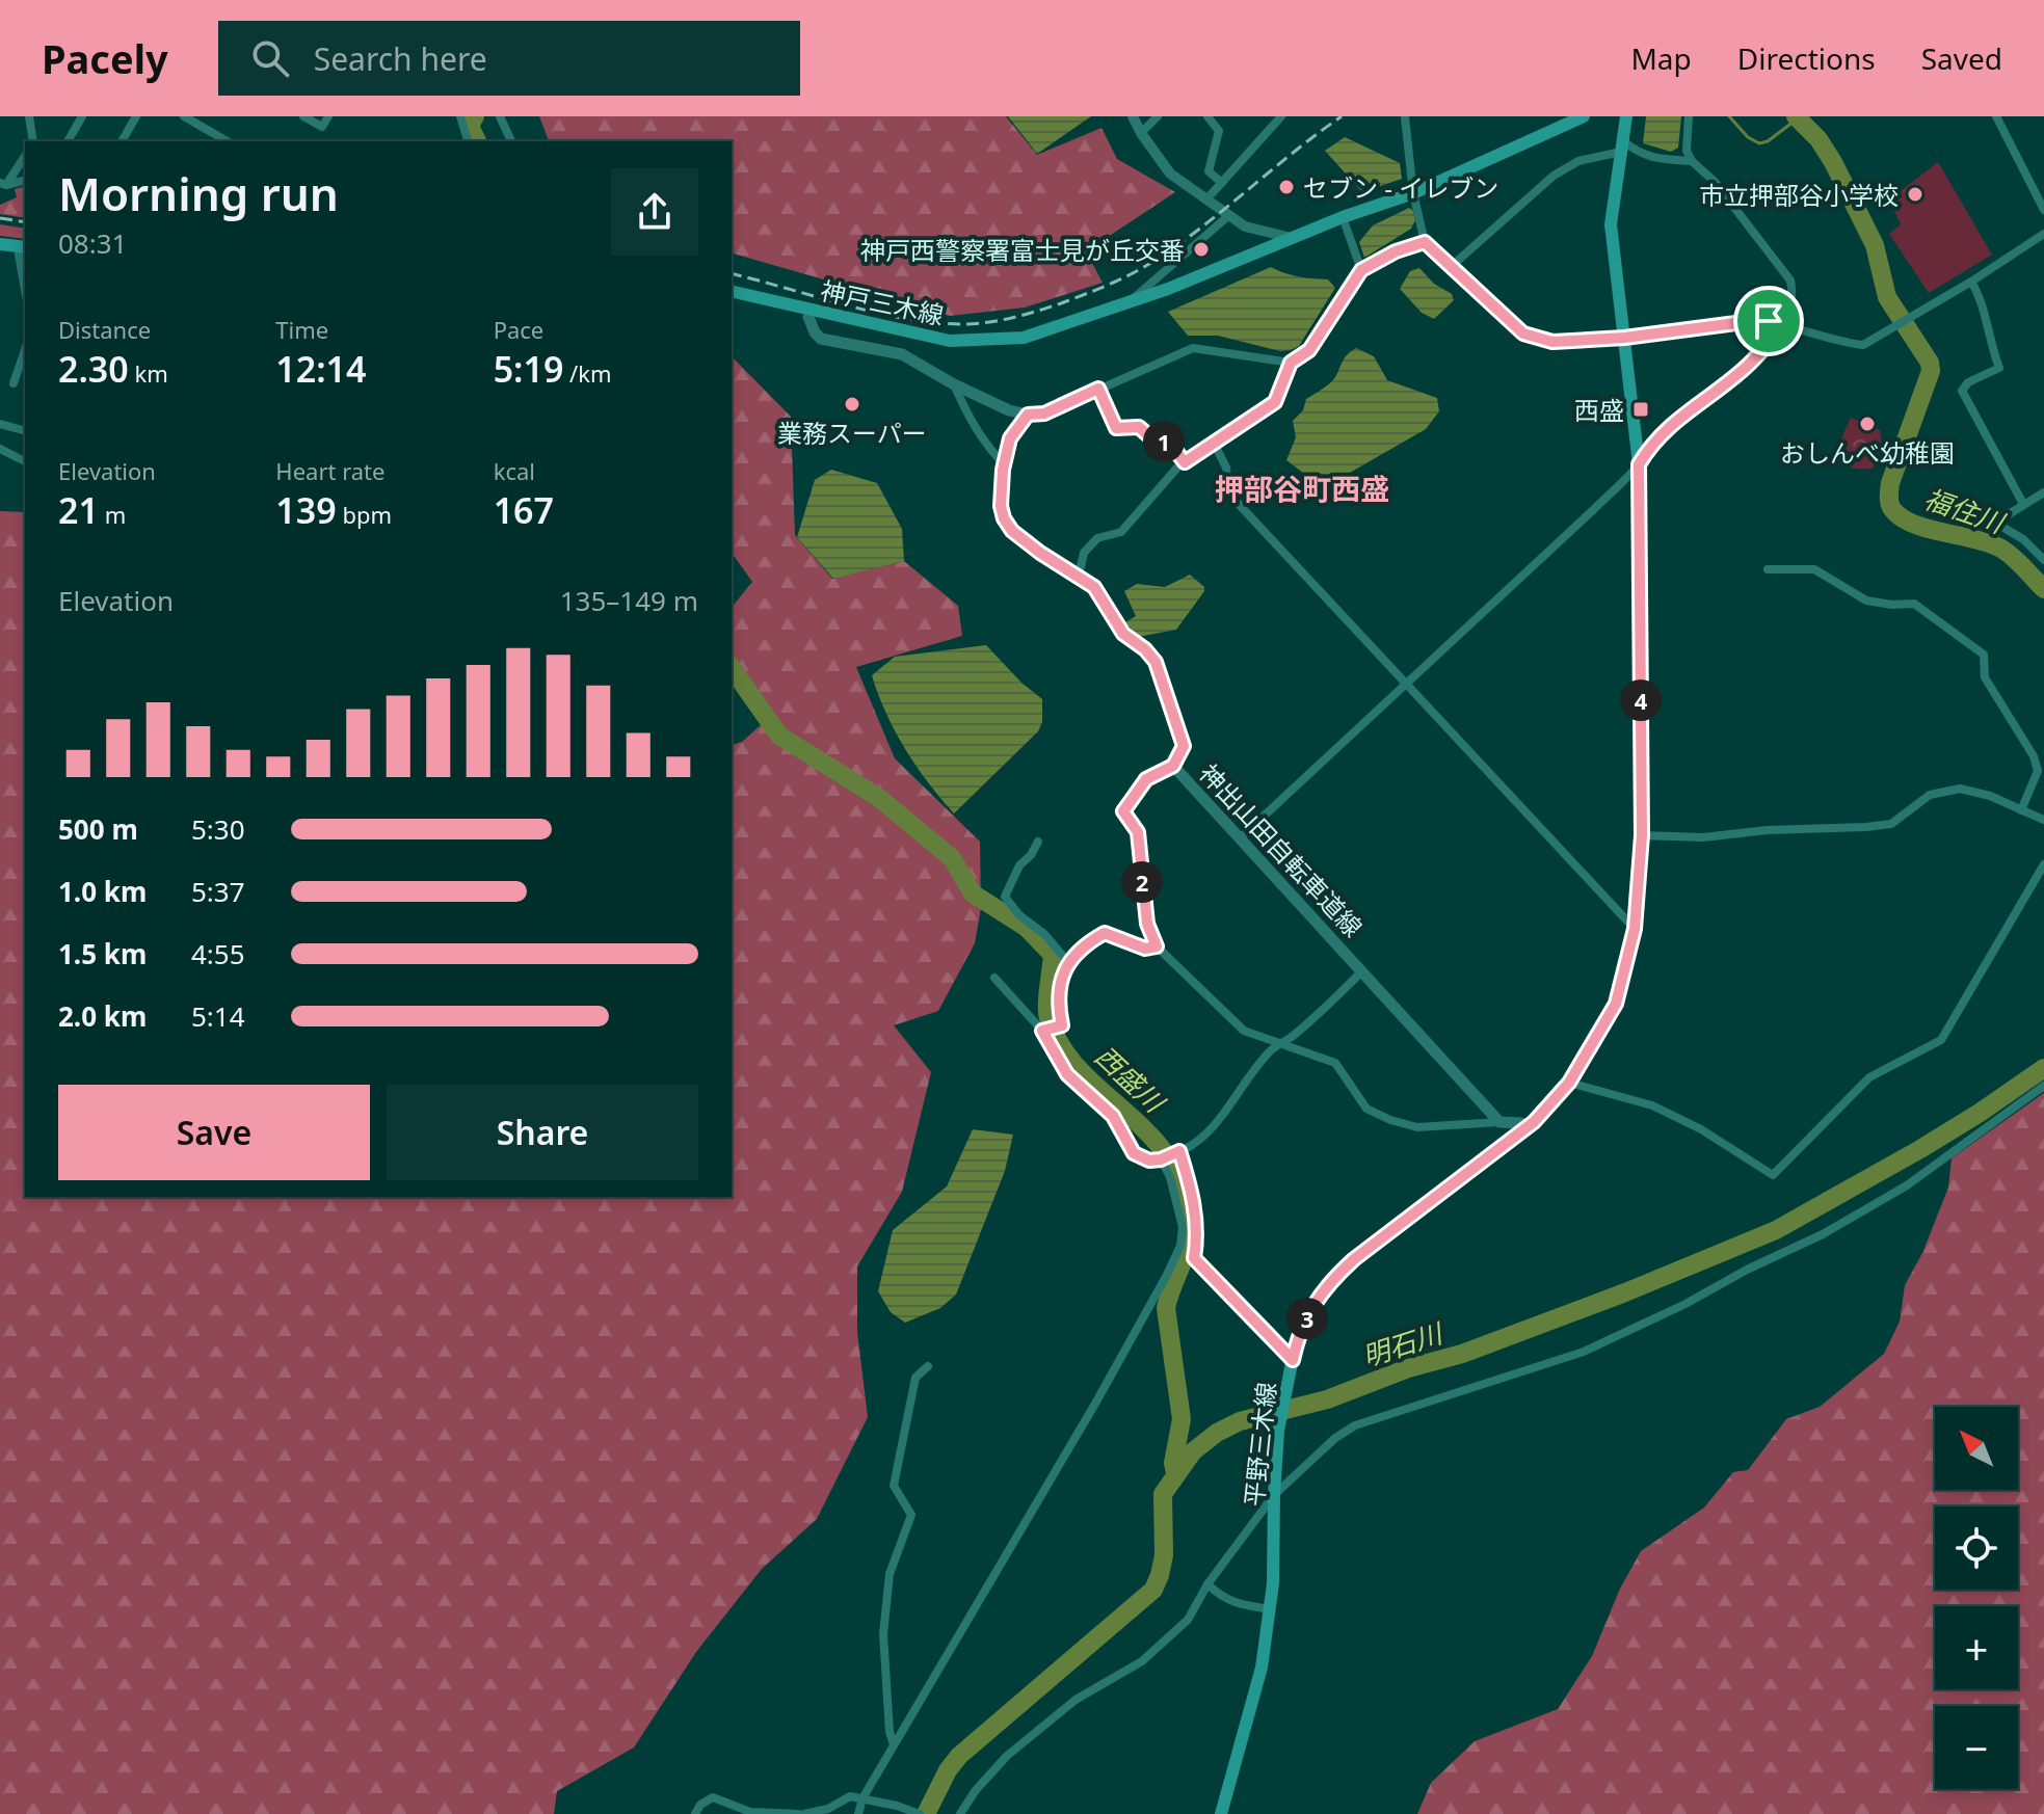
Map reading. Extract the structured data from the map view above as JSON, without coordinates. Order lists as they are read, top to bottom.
{
  "streets": {
    "main road": ["神戸三木線", "神出山田自転車道線", "平野三木線"]
  },
  "districts": ["押部谷町西盛"],
  "water": ["福住川", "西盛川", "明石川"],
  "places": {
    "other": [
      "セブン - イレブン",
      "市立押部谷小学校",
      "神戸西警察署富士見が丘交番",
      "業務スーパー",
      "おしんべ幼稚園"
    ],
    "transit": ["西盛"]
  },
  "north": "top left",
  "page": {
    "header": "Pacely",
    "search": "Search here",
    "nav": ["Map", "Directions", "Saved"],
    "heading": ["Morning run", "08:31"],
    "stats": [
      ["Distance", "2.30 km"],
      ["Time", "12:14"],
      ["Pace", "5:19 /km"],
      ["Elevation", "21 m"],
      ["Heart rate", "139 bpm"],
      ["kcal", "167"]
    ],
    "pins": [
      "1",
      "4",
      "2",
      "3"
    ],
    "chart": ["Elevation", "135–149 m"],
    "list": [
      {
        "name": "500 m",
        "note": "5:30"
      },
      {
        "name": "1.0 km",
        "note": "5:37"
      },
      {
        "name": "1.5 km",
        "note": "4:55"
      },
      {
        "name": "2.0 km",
        "note": "5:14"
      }
    ],
    "buttons": ["Save", "Share"],
    "map_buttons": ["+", "−"]
  }
}
